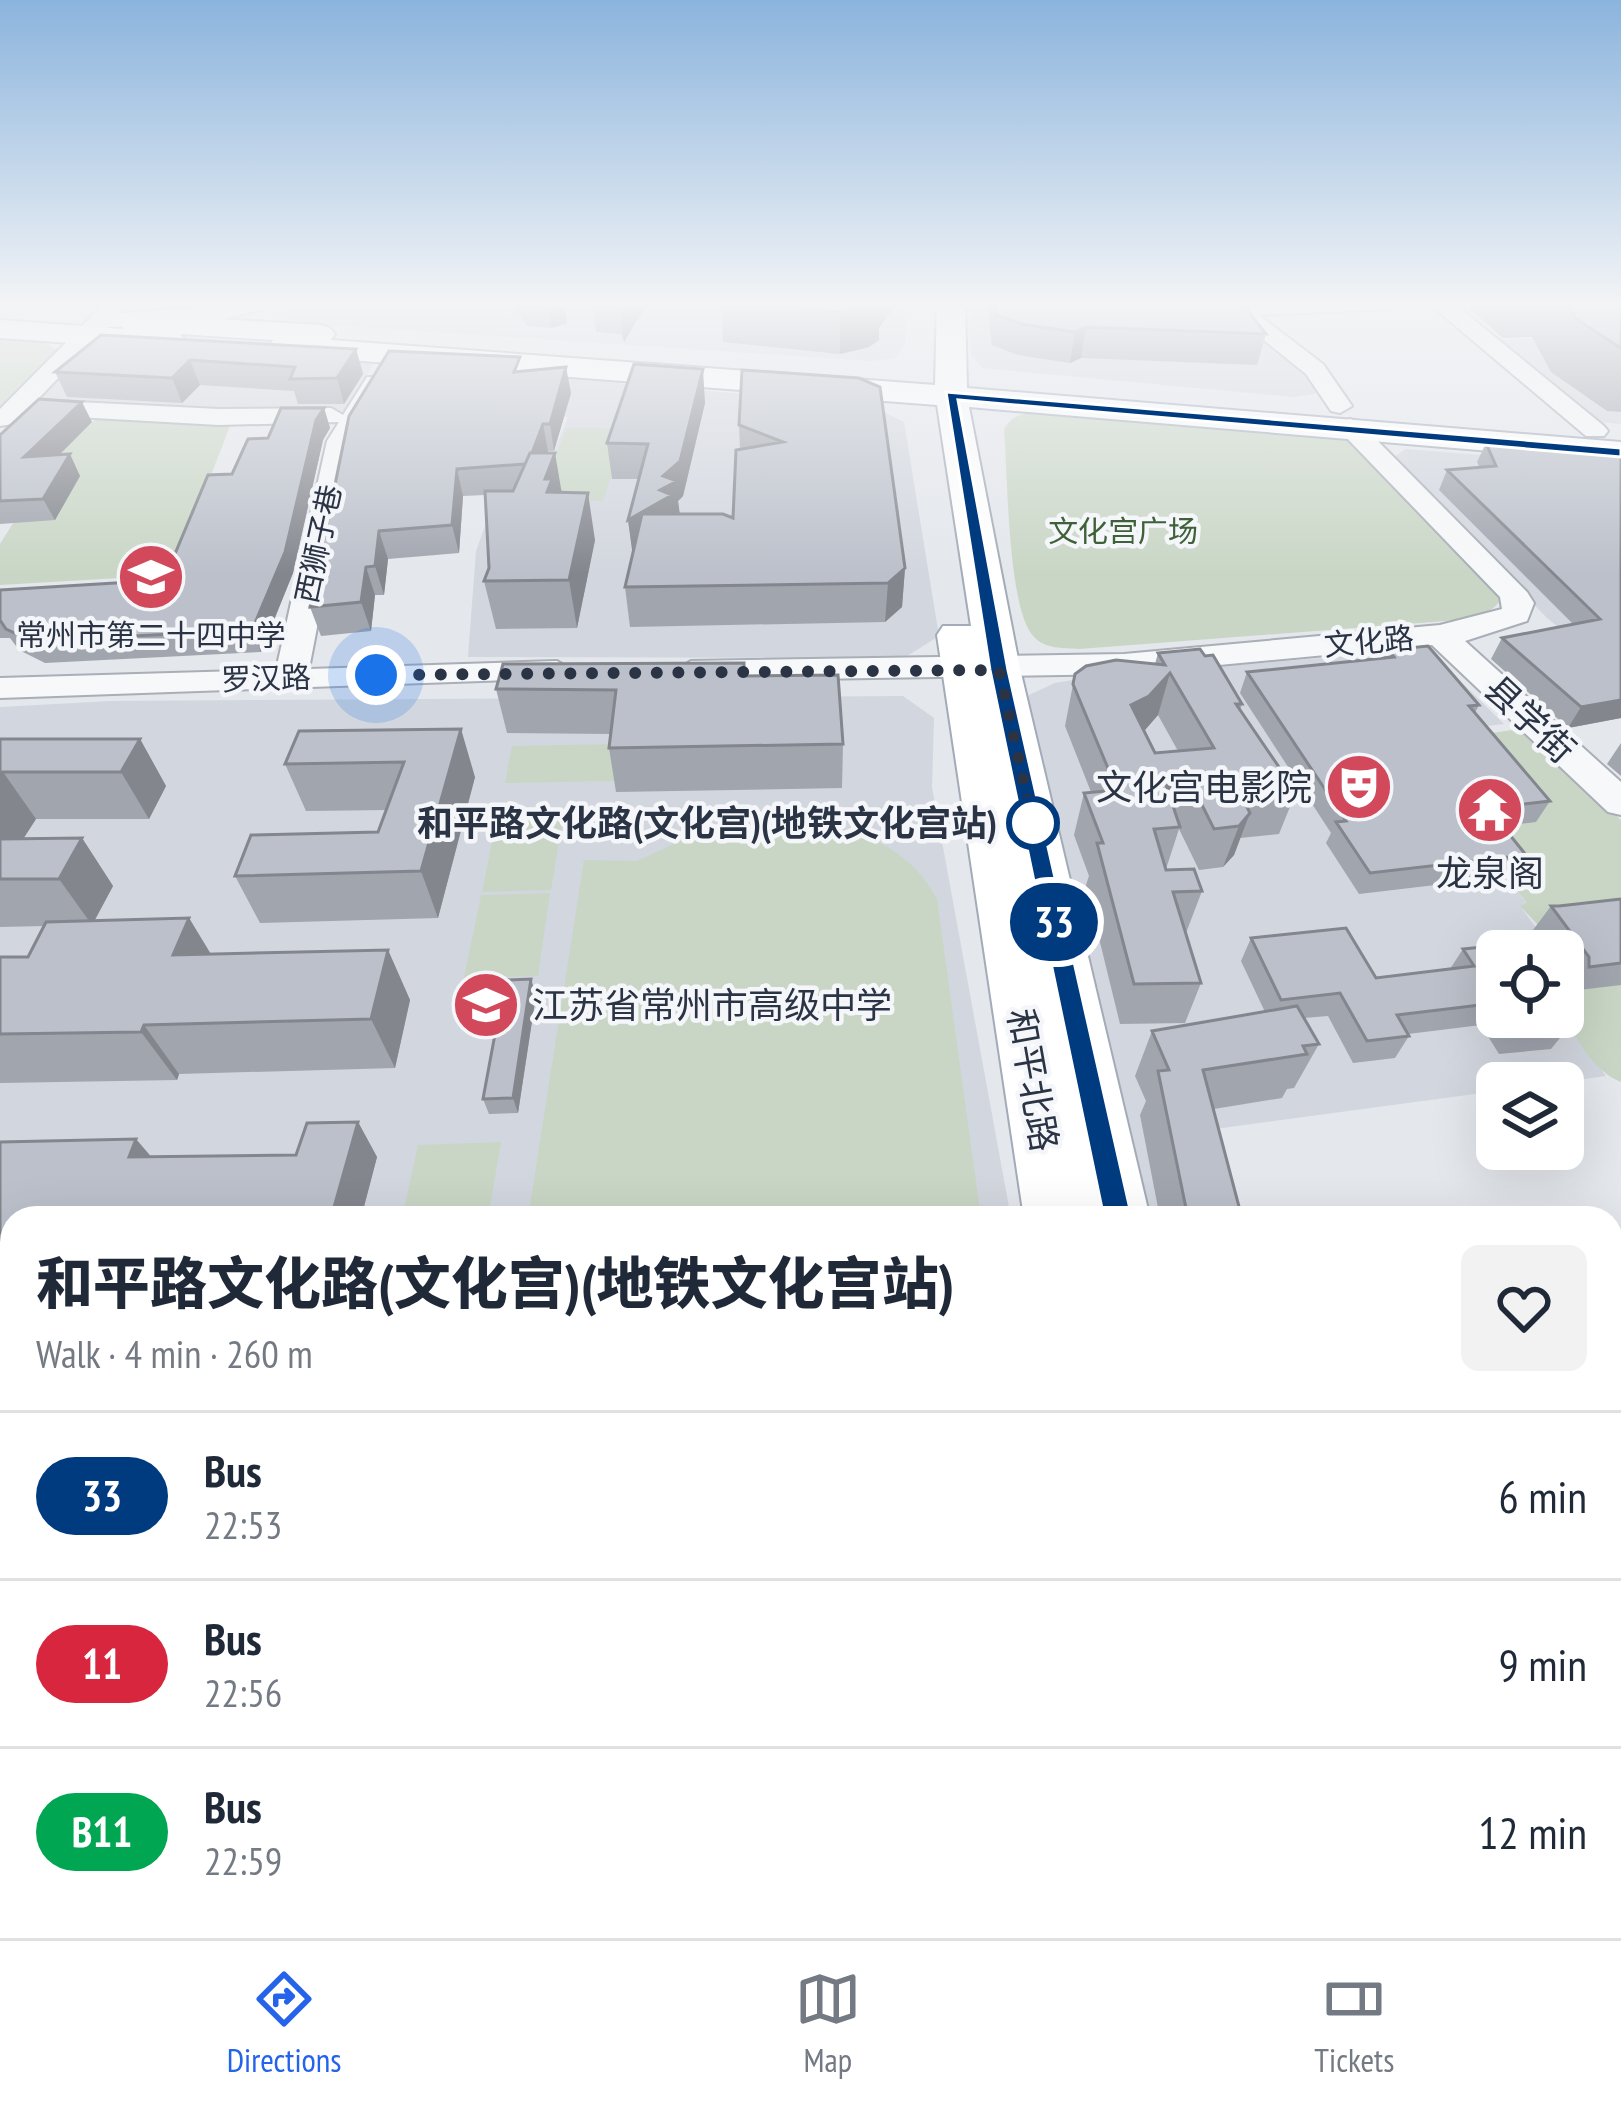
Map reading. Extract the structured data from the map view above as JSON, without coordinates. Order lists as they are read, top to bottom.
{
  "streets": {
    "main road": ["和平北路"],
    "street": [
      "西狮子巷",
      "文化路",
      "罗汉路",
      "县学街"
    ]
  },
  "crossings": [
    ["西狮子巷", "罗汉路"],
    ["文化路", "县学街"],
    ["文化路", "和平北路"]
  ],
  "parks": ["文化宫广场"],
  "places": {
    "school or university": ["常州市第二十四中学", "江苏省常州市高级中学"],
    "theatre": ["文化宫电影院"],
    "temple": ["龙泉阁"],
    "other": ["和平路文化路(文化宫)(地铁文化宫站)"]
  },
  "lines": ["bus line 33"],
  "page": {
    "on_map": "33",
    "heading": ["和平路文化路(文化宫)(地铁文化宫站)", "Walk · 4 min · 260 m"],
    "list": [
      {
        "mark": "33",
        "name": "Bus",
        "note": "22:53",
        "value": "6 min"
      },
      {
        "mark": "11",
        "name": "Bus",
        "note": "22:56",
        "value": "9 min"
      },
      {
        "mark": "B11",
        "name": "Bus",
        "note": "22:59",
        "value": "12 min"
      }
    ],
    "tabs": ["Directions", "Map", "Tickets"]
  }
}
